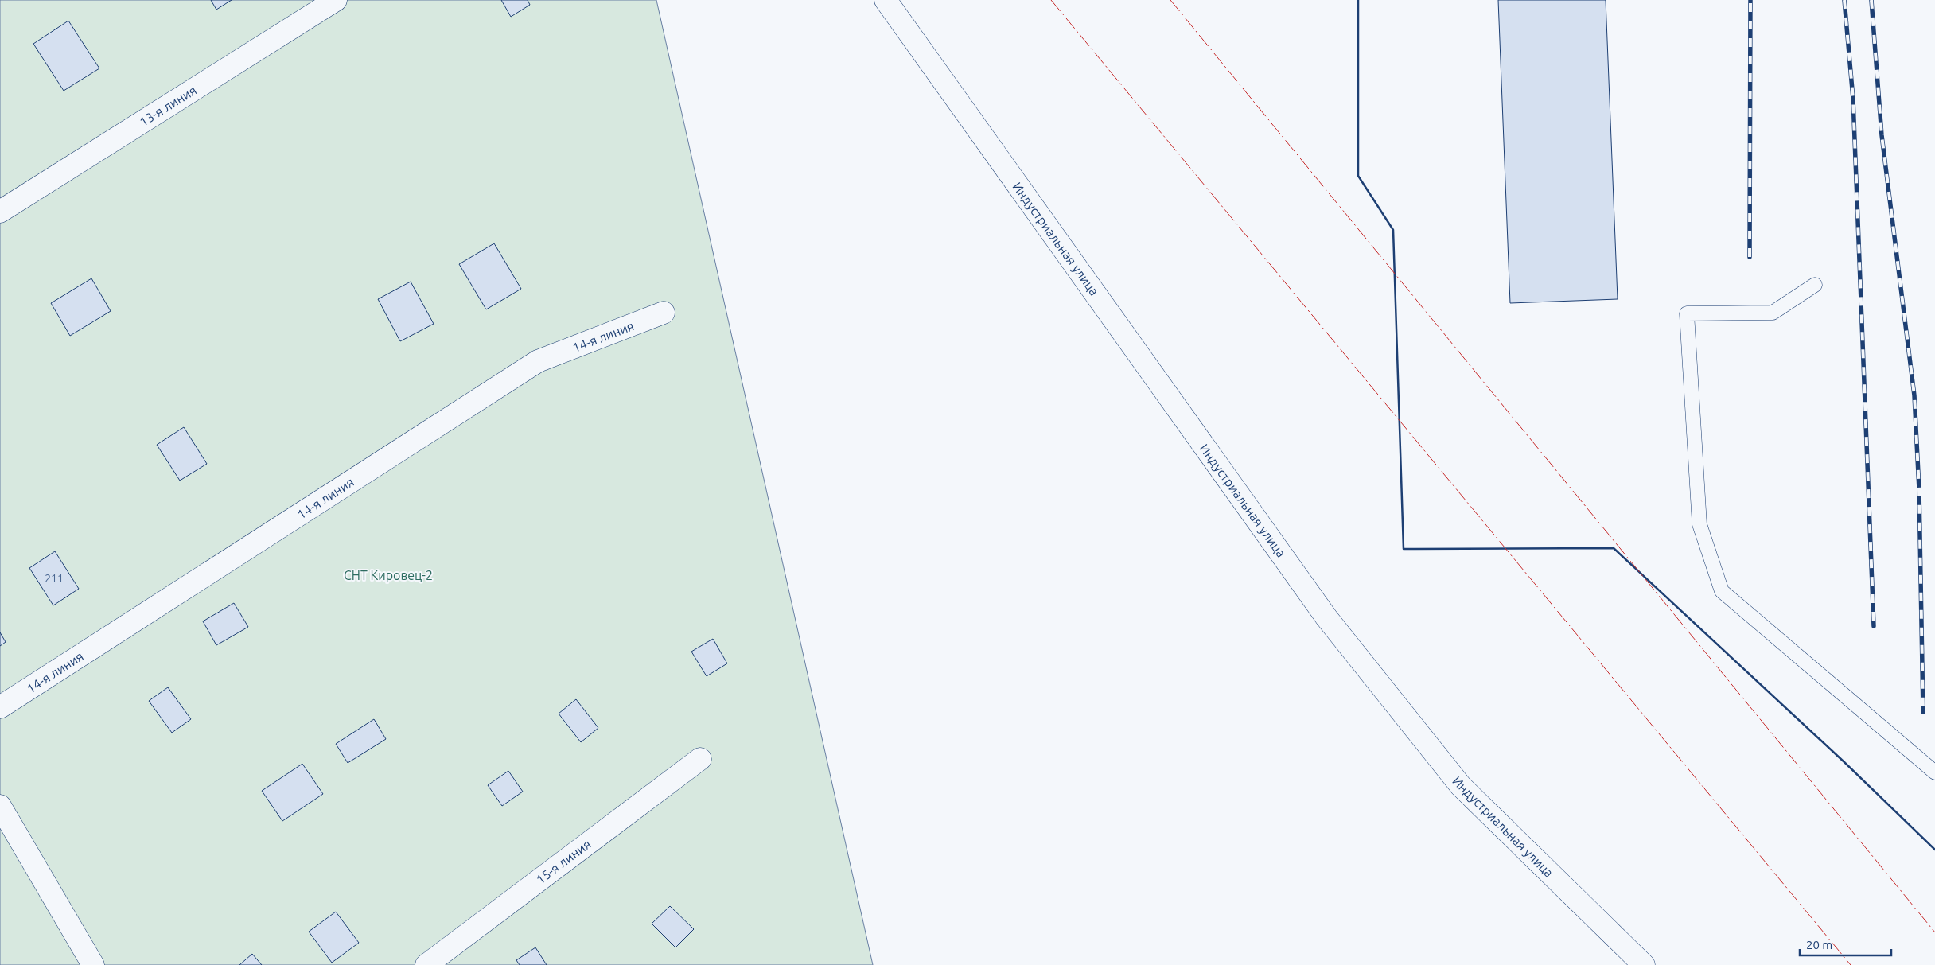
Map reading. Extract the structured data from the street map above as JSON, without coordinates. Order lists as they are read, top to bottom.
{
  "streets": {
    "street": [
      "13-я линия",
      "Индустриальная улица",
      "14-я линия",
      "15-я линия"
    ]
  },
  "parks": ["СНТ Кировец-2"],
  "house_numbers": ["211"],
  "scale_bar": "20 m"
}
